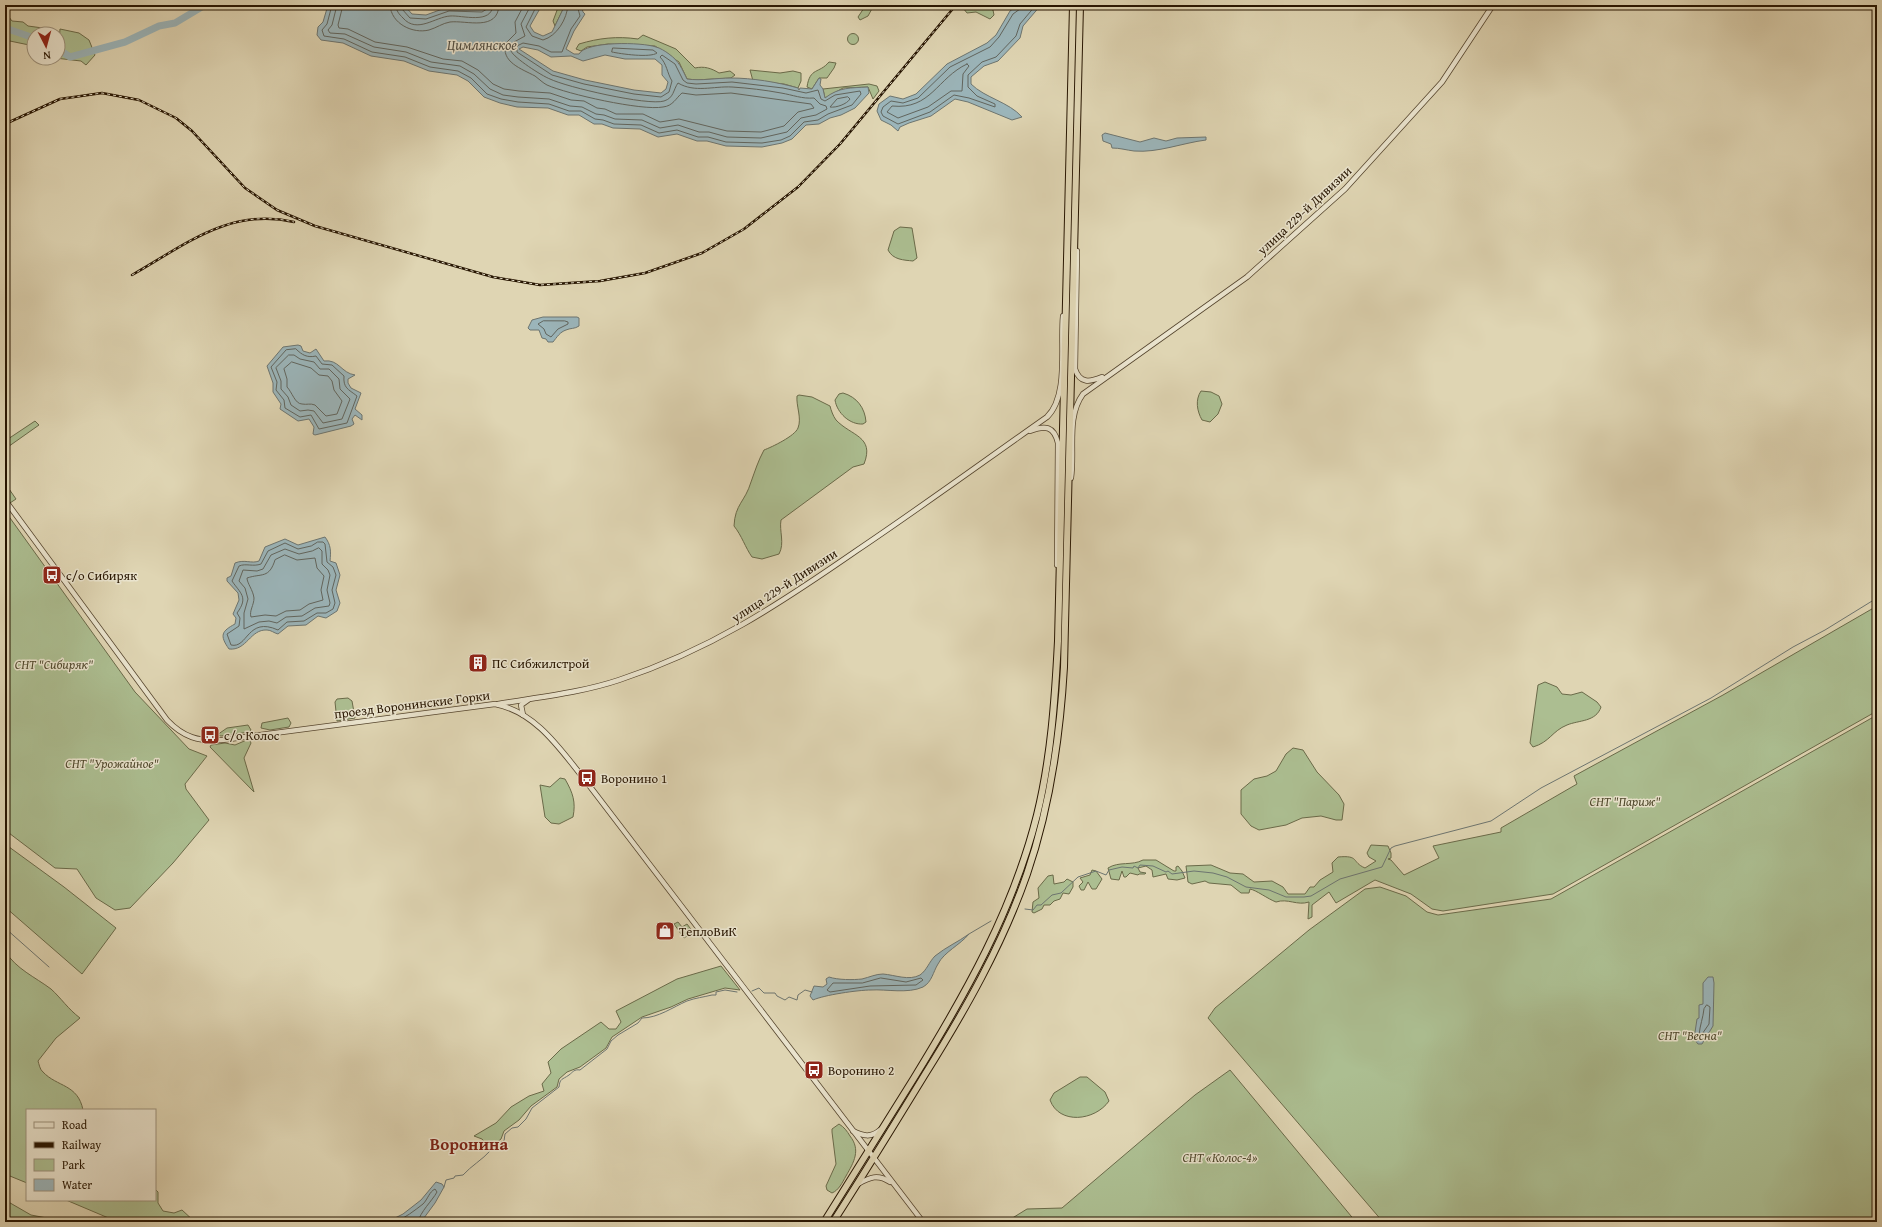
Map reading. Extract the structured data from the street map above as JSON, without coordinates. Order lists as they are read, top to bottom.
{
  "streets": {
    "street": ["улица 229-й Дивизии", "проезд Воронинские Горки"]
  },
  "districts": ["Воронина"],
  "water": ["Цимлянское"],
  "parks": [
    "СНТ \"Сибиряк\"",
    "СНТ \"Урожайное\"",
    "СНТ \"Париж\"",
    "СНТ \"Весна\"",
    "СНТ «Колос-4»"
  ],
  "places": {
    "bus stop": [
      "с/о Сибиряк",
      "с/о Колос",
      "Воронино 1",
      "Воронино 2"
    ],
    "building": ["ПС Сибжилстрой"],
    "shop": ["ТеплоВиК"]
  },
  "legend": [
    "Road",
    "Railway",
    "Park",
    "Water"
  ],
  "north": "bottom"
}
